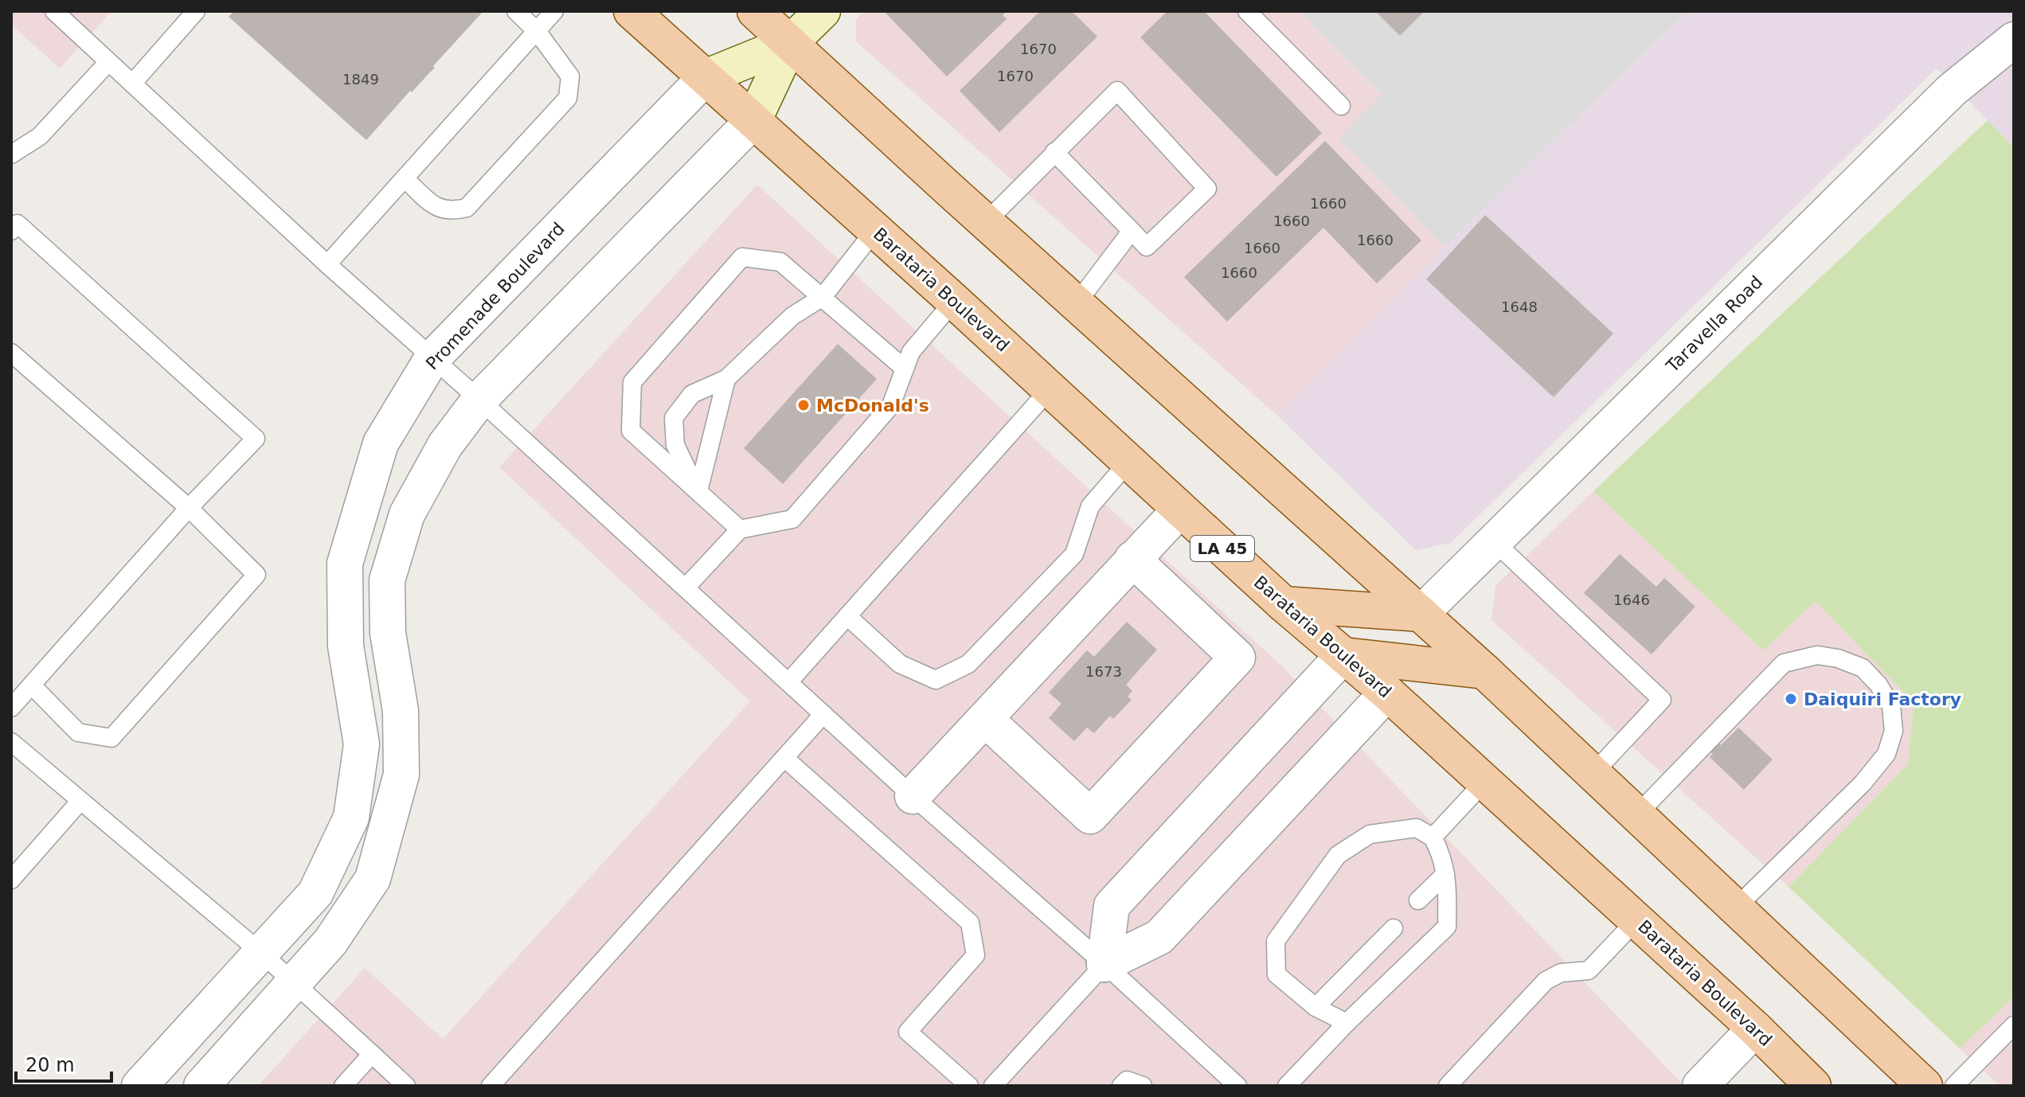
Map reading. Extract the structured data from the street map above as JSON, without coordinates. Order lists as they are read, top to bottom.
{
  "streets": {
    "main road": ["Barataria Boulevard", "LA 45"],
    "street": ["Promenade Boulevard", "Taravella Road"]
  },
  "crossings": [
    ["Barataria Boulevard", "Promenade Boulevard"]
  ],
  "places": ["McDonald's", "Daiquiri Factory"],
  "house_numbers": [
    "1670",
    "1670",
    "1849",
    "1660",
    "1660",
    "1660",
    "1660",
    "1660",
    "1648",
    "1646",
    "1673"
  ],
  "scale_bar": "20 m"
}
